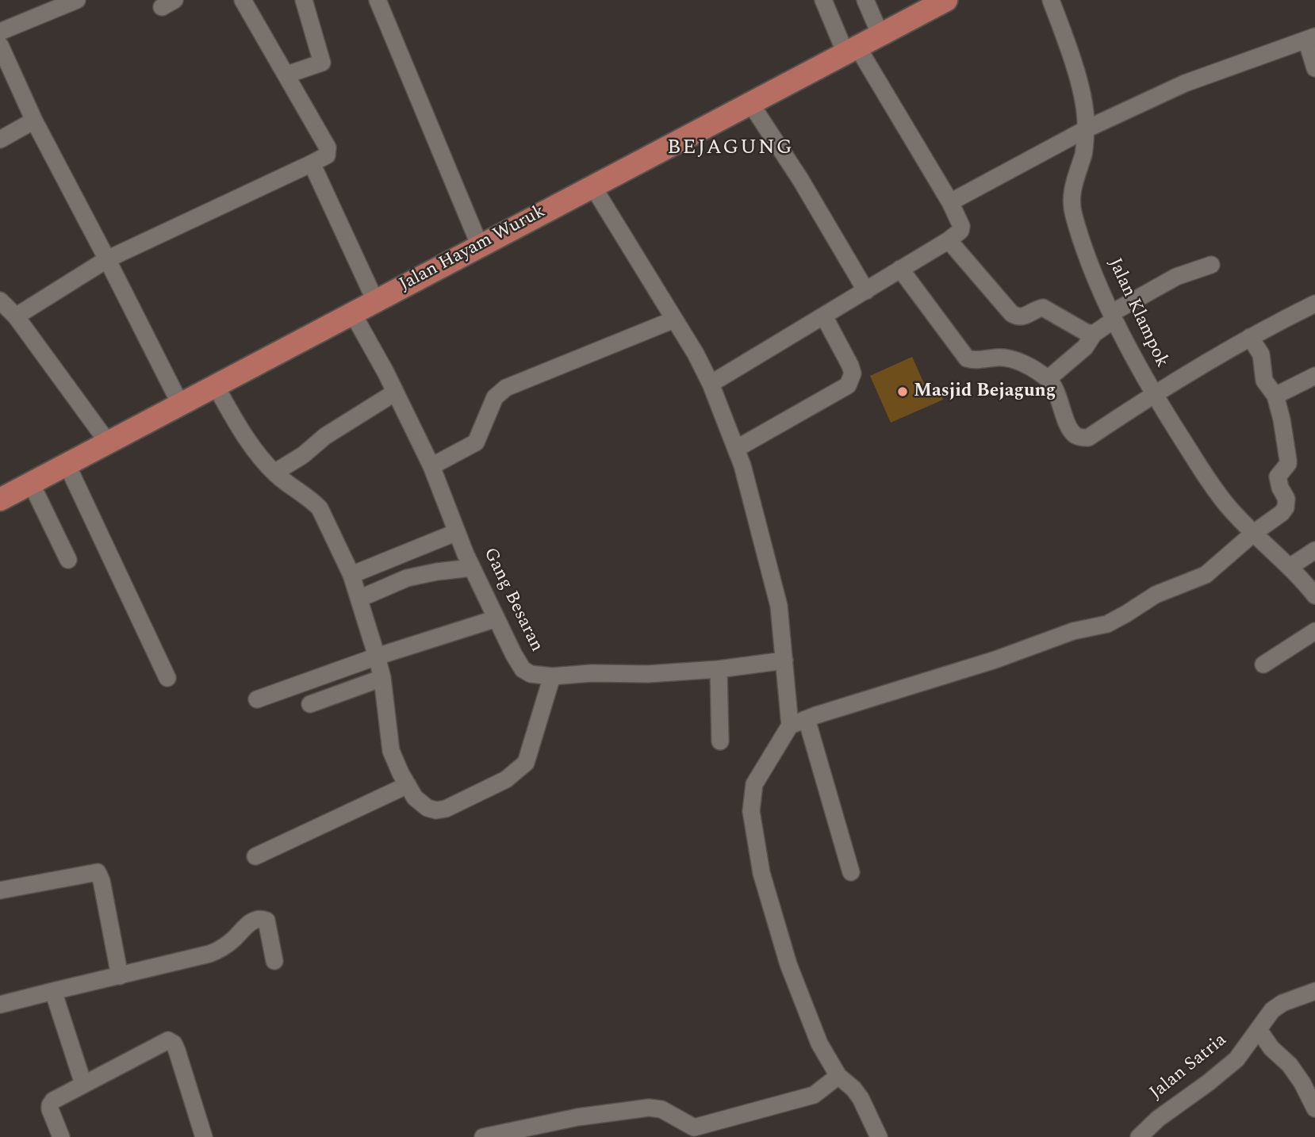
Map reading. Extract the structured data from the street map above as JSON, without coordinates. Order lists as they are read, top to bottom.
{
  "streets": {
    "main road": ["Jalan Hayam Wuruk"],
    "street": ["Jalan Klampok", "Gang Besaran", "Jalan Satria"]
  },
  "crossings": [
    ["Jalan Hayam Wuruk", "Gang Besaran"]
  ],
  "districts": ["BEJAGUNG"],
  "places": ["Masjid Bejagung"]
}
